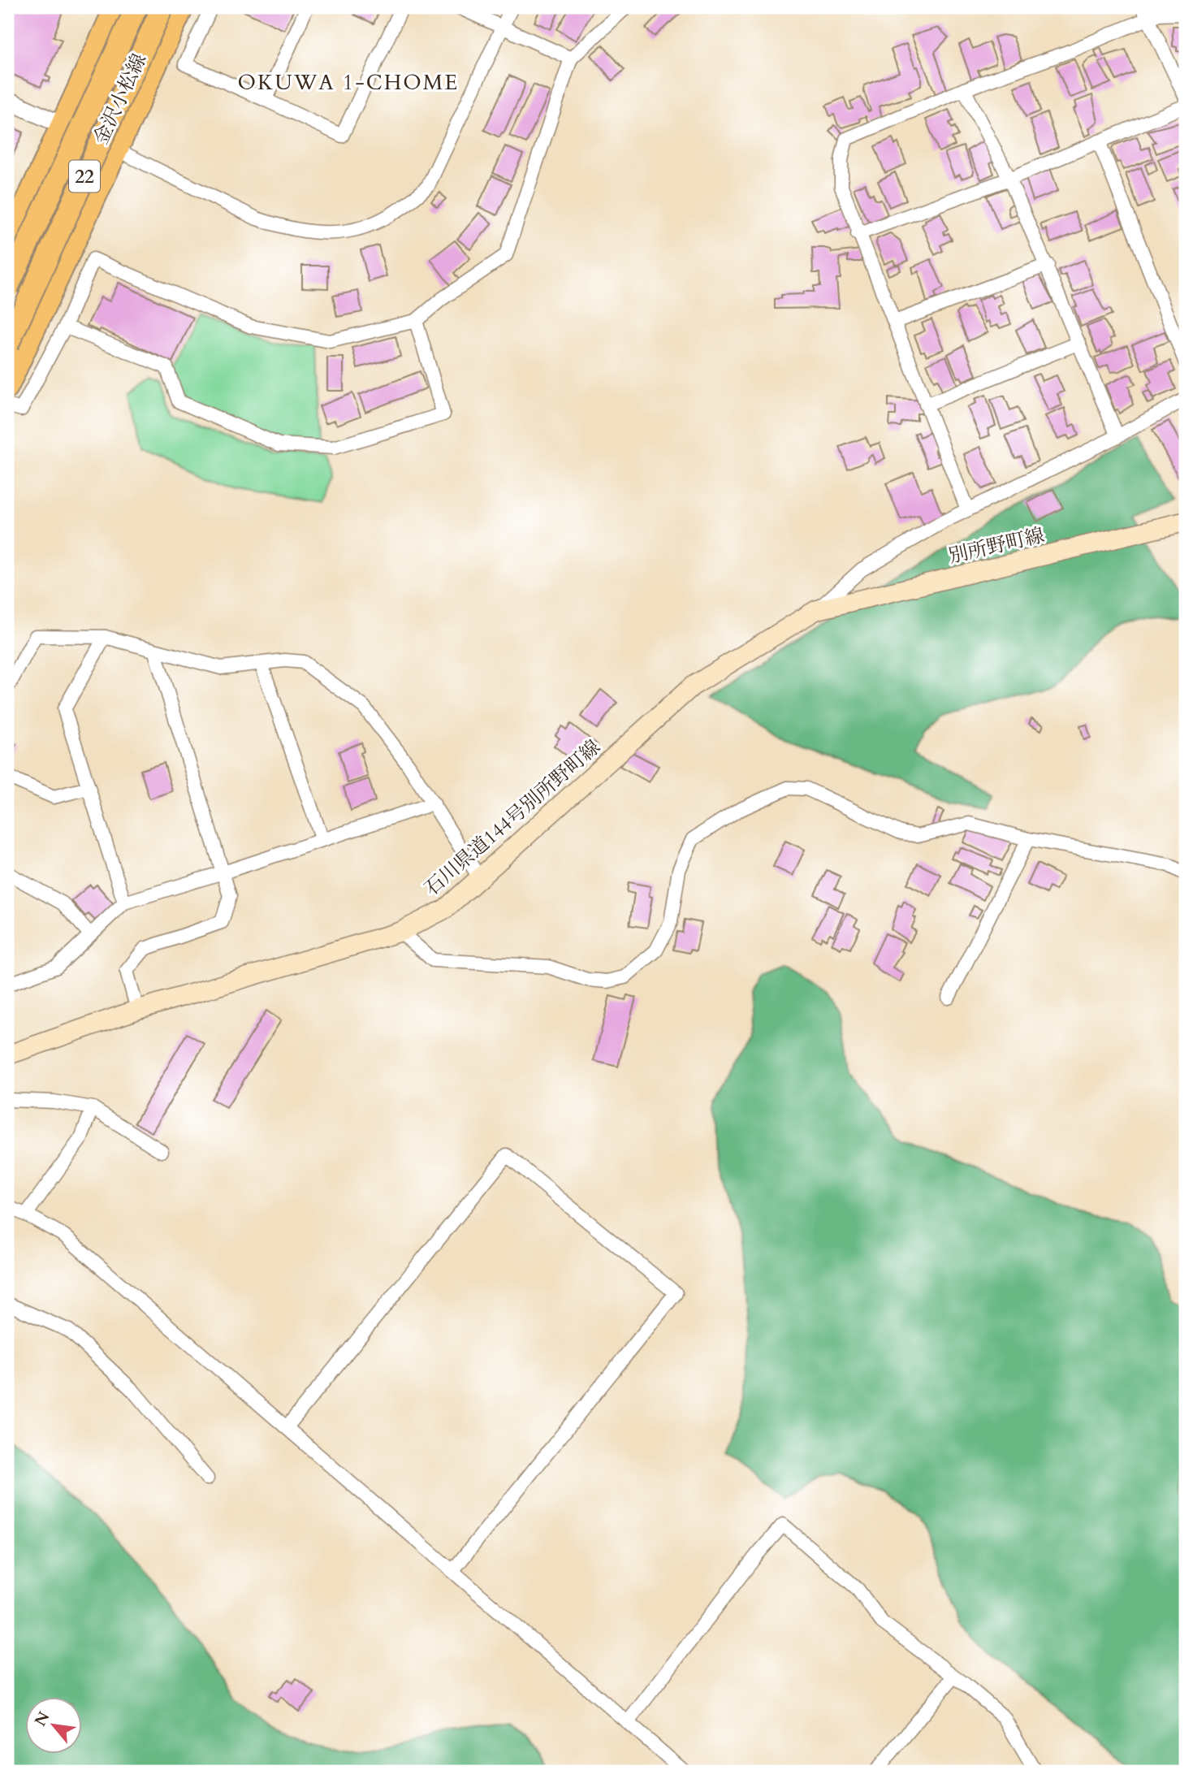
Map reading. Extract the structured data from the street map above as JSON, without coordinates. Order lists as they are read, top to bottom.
{
  "streets": {
    "main road": [
      "金沢小松線",
      "22",
      "別所野町線",
      "石川県道144号別所野町線"
    ]
  },
  "crossings": [
    ["別所野町線", "石川県道144号別所野町線"]
  ],
  "districts": ["OKUWA 1-CHOME"],
  "north": "top left"
}
